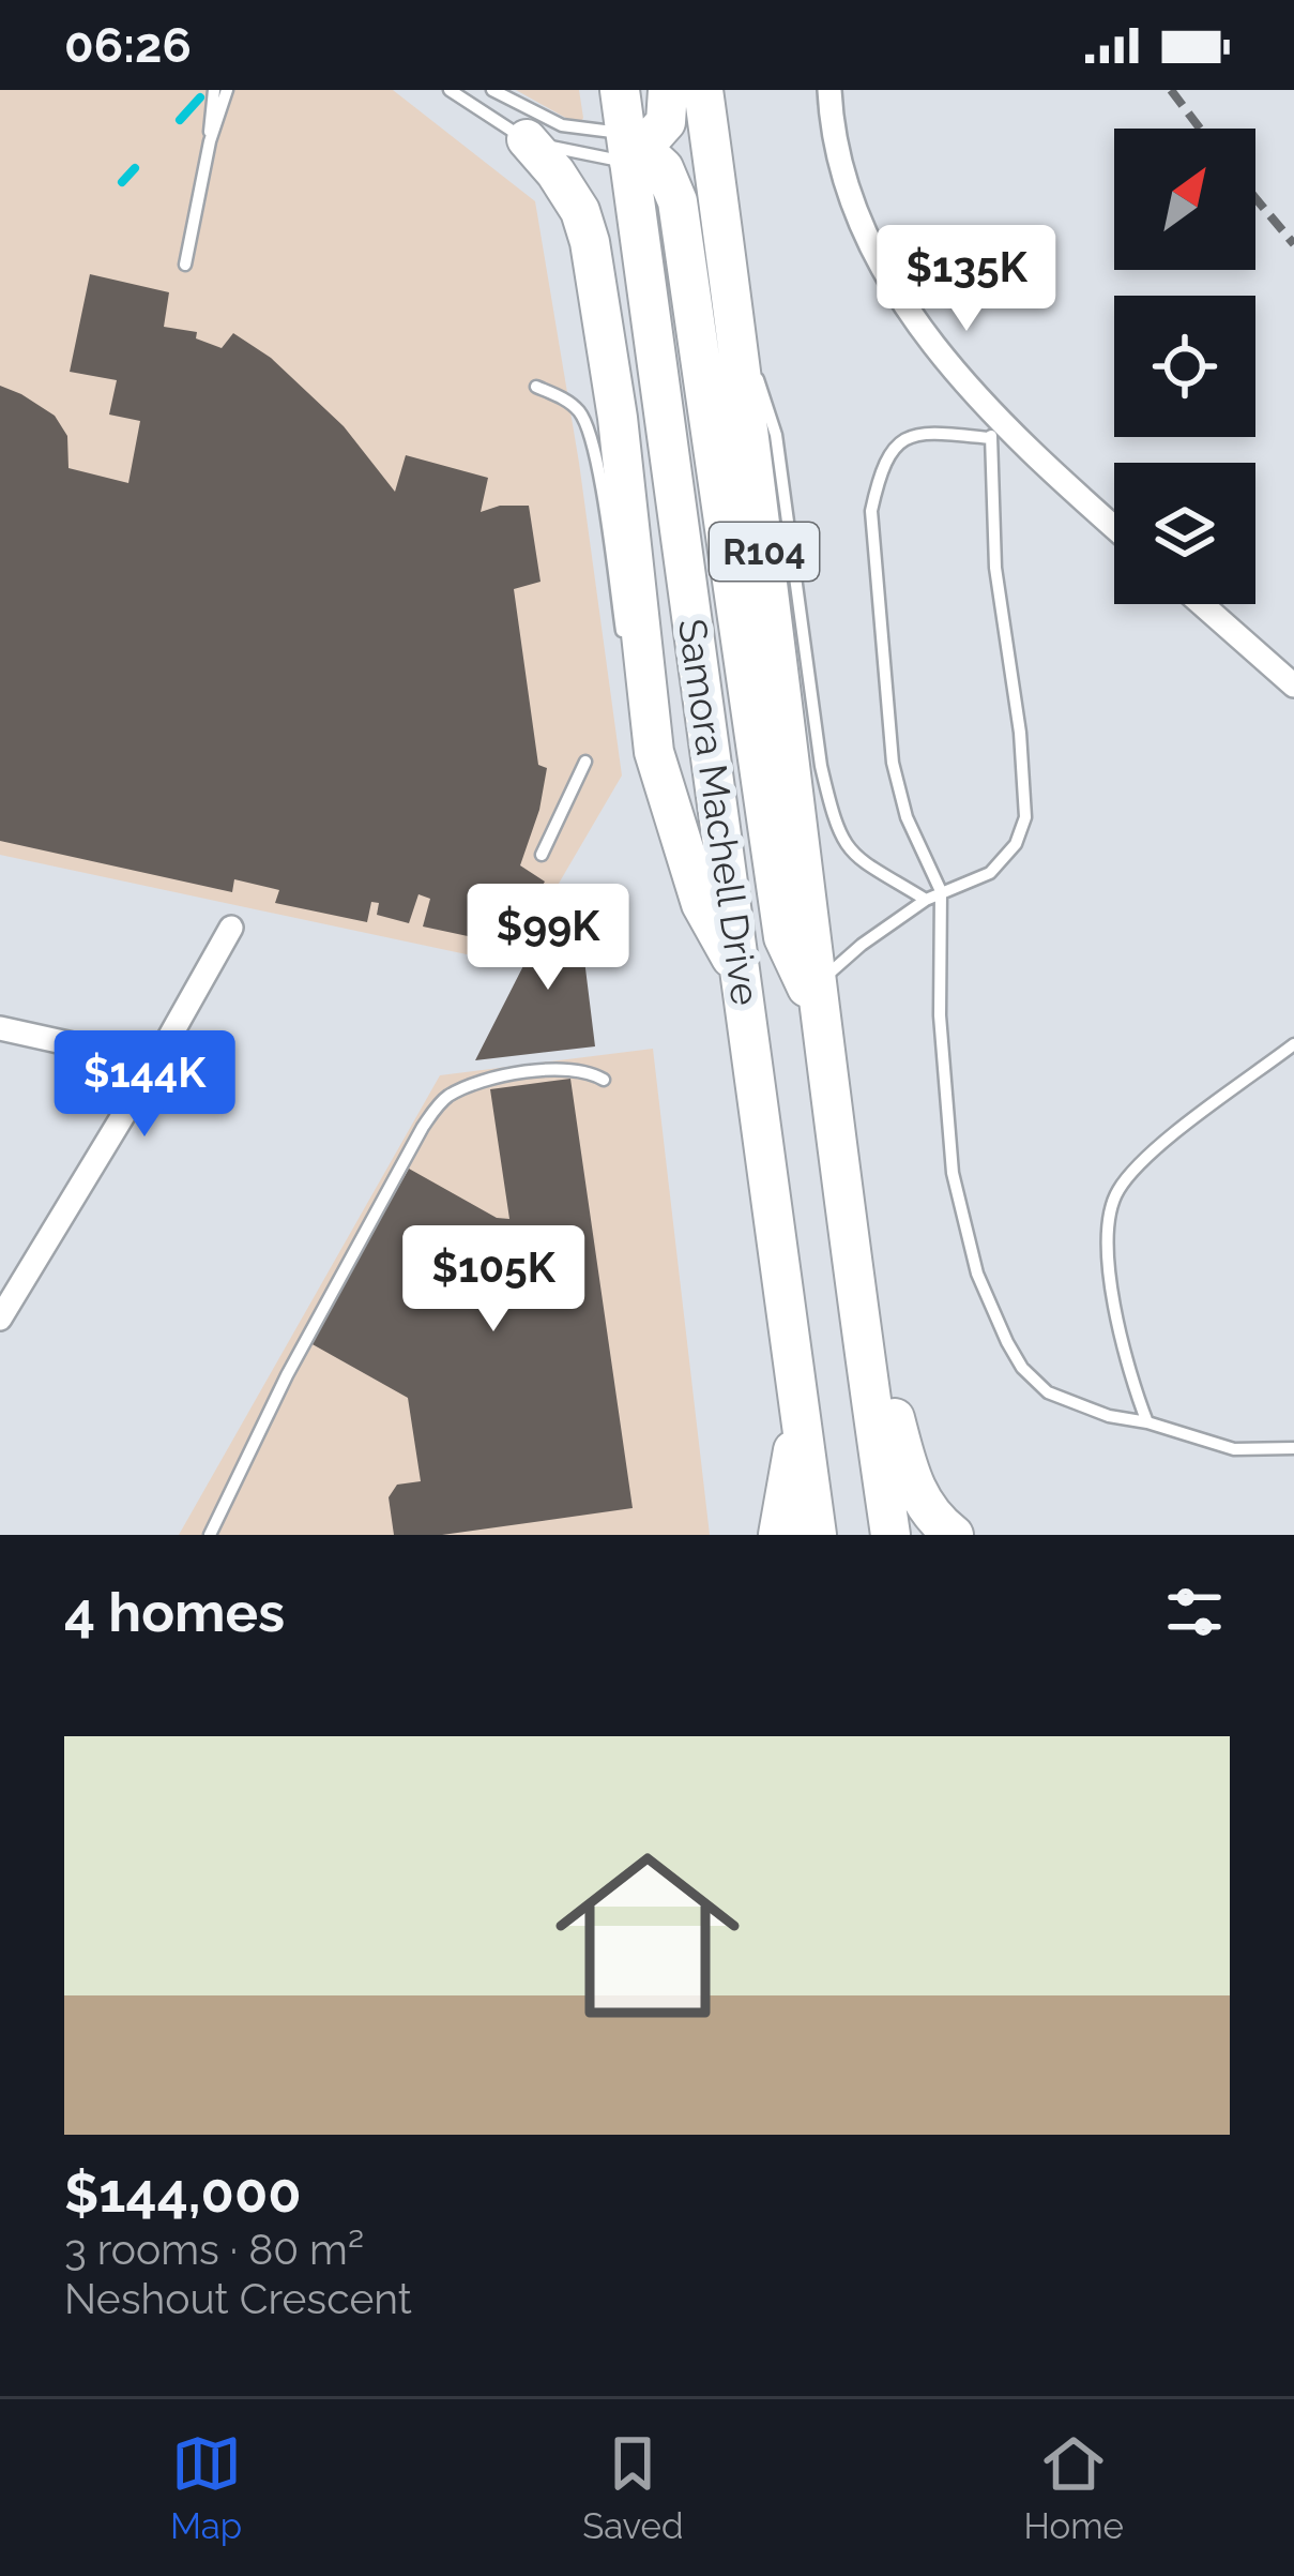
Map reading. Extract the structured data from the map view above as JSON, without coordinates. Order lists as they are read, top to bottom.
{
  "streets": {
    "main road": ["R104", "Samora Machell Drive"]
  },
  "north": "top right",
  "page": {
    "status": "06:26",
    "price": [
      "$135K",
      "$99K",
      "$144K",
      "$105K"
    ],
    "heading": "4 homes",
    "list": [
      {
        "name": "$144,000",
        "note": "3 rooms · 80 m² · Neshout Crescent"
      }
    ],
    "tabs": ["Map", "Saved", "Home"]
  }
}
